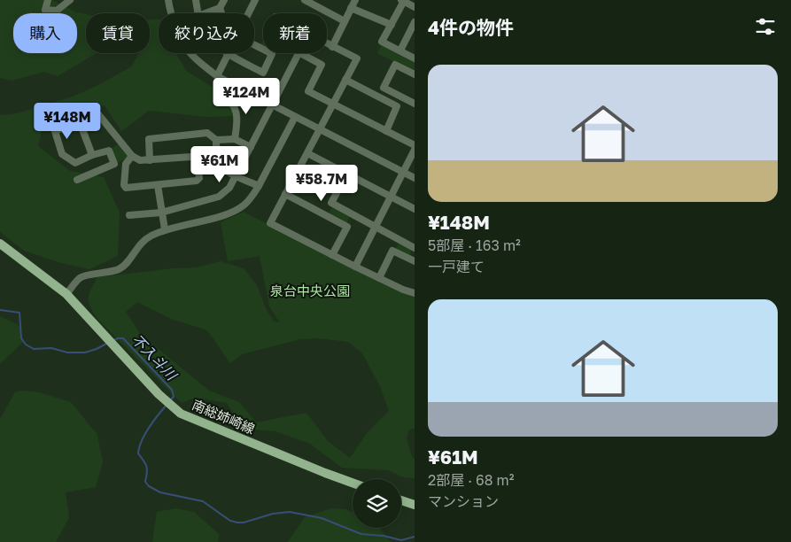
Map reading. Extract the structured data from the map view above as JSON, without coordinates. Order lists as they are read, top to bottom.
{
  "streets": {
    "main road": ["南総姉崎線"]
  },
  "water": ["不入斗川"],
  "parks": ["泉台中央公園"],
  "page": {
    "heading": "4件の物件",
    "chip": [
      "購入",
      "賃貸",
      "絞り込み",
      "新着"
    ],
    "list": [
      {
        "name": "¥148M",
        "note": "5部屋 · 163 m² · 一戸建て"
      },
      {
        "name": "¥61M",
        "note": "2部屋 · 68 m² · マンション"
      }
    ],
    "price": [
      "¥124M",
      "¥148M",
      "¥61M",
      "¥58.7M"
    ]
  }
}
